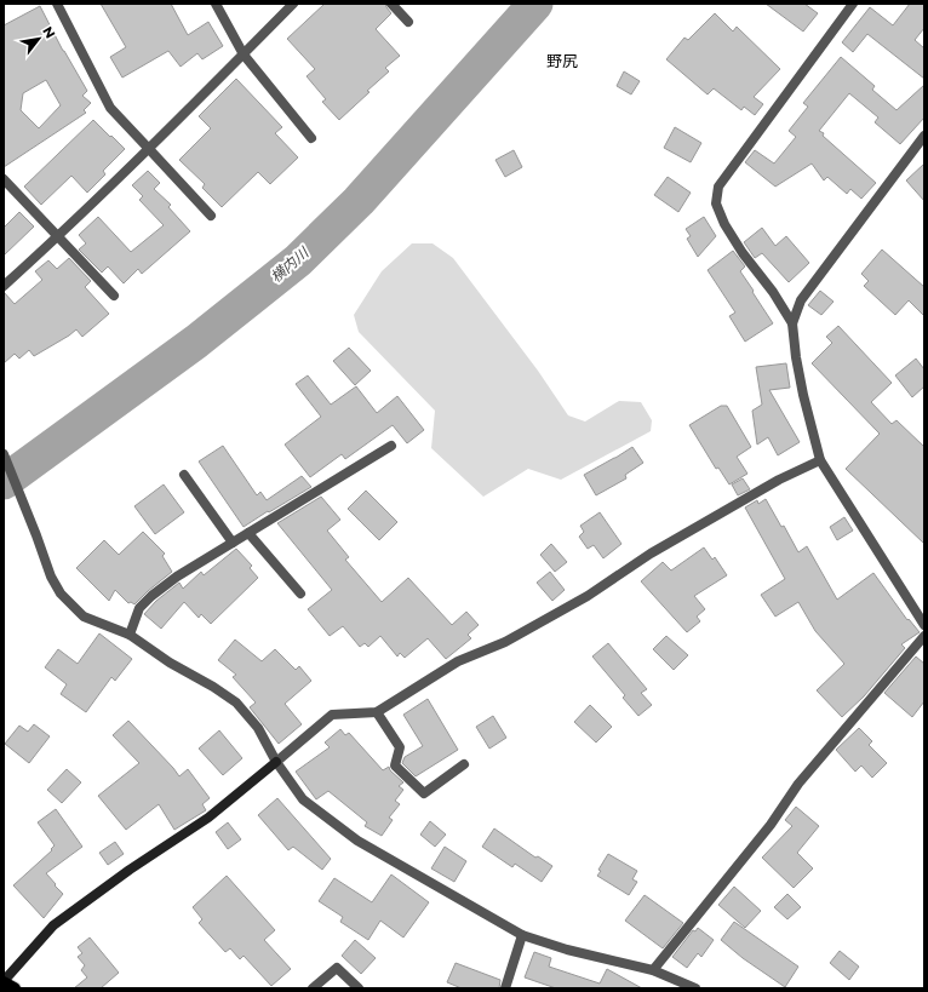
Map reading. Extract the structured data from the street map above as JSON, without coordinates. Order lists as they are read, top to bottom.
{
  "districts": ["野尻"],
  "water": ["横内川"],
  "north": "top right"
}
